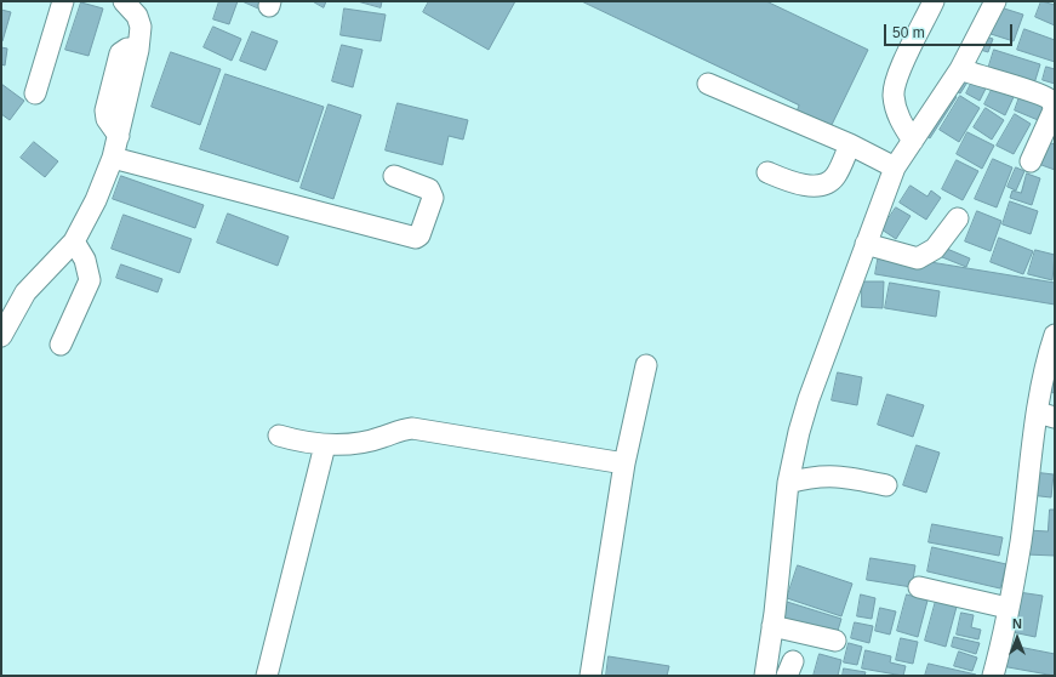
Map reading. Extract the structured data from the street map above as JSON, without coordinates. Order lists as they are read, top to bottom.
{
  "scale_bar": "50 m",
  "north": "top"
}
